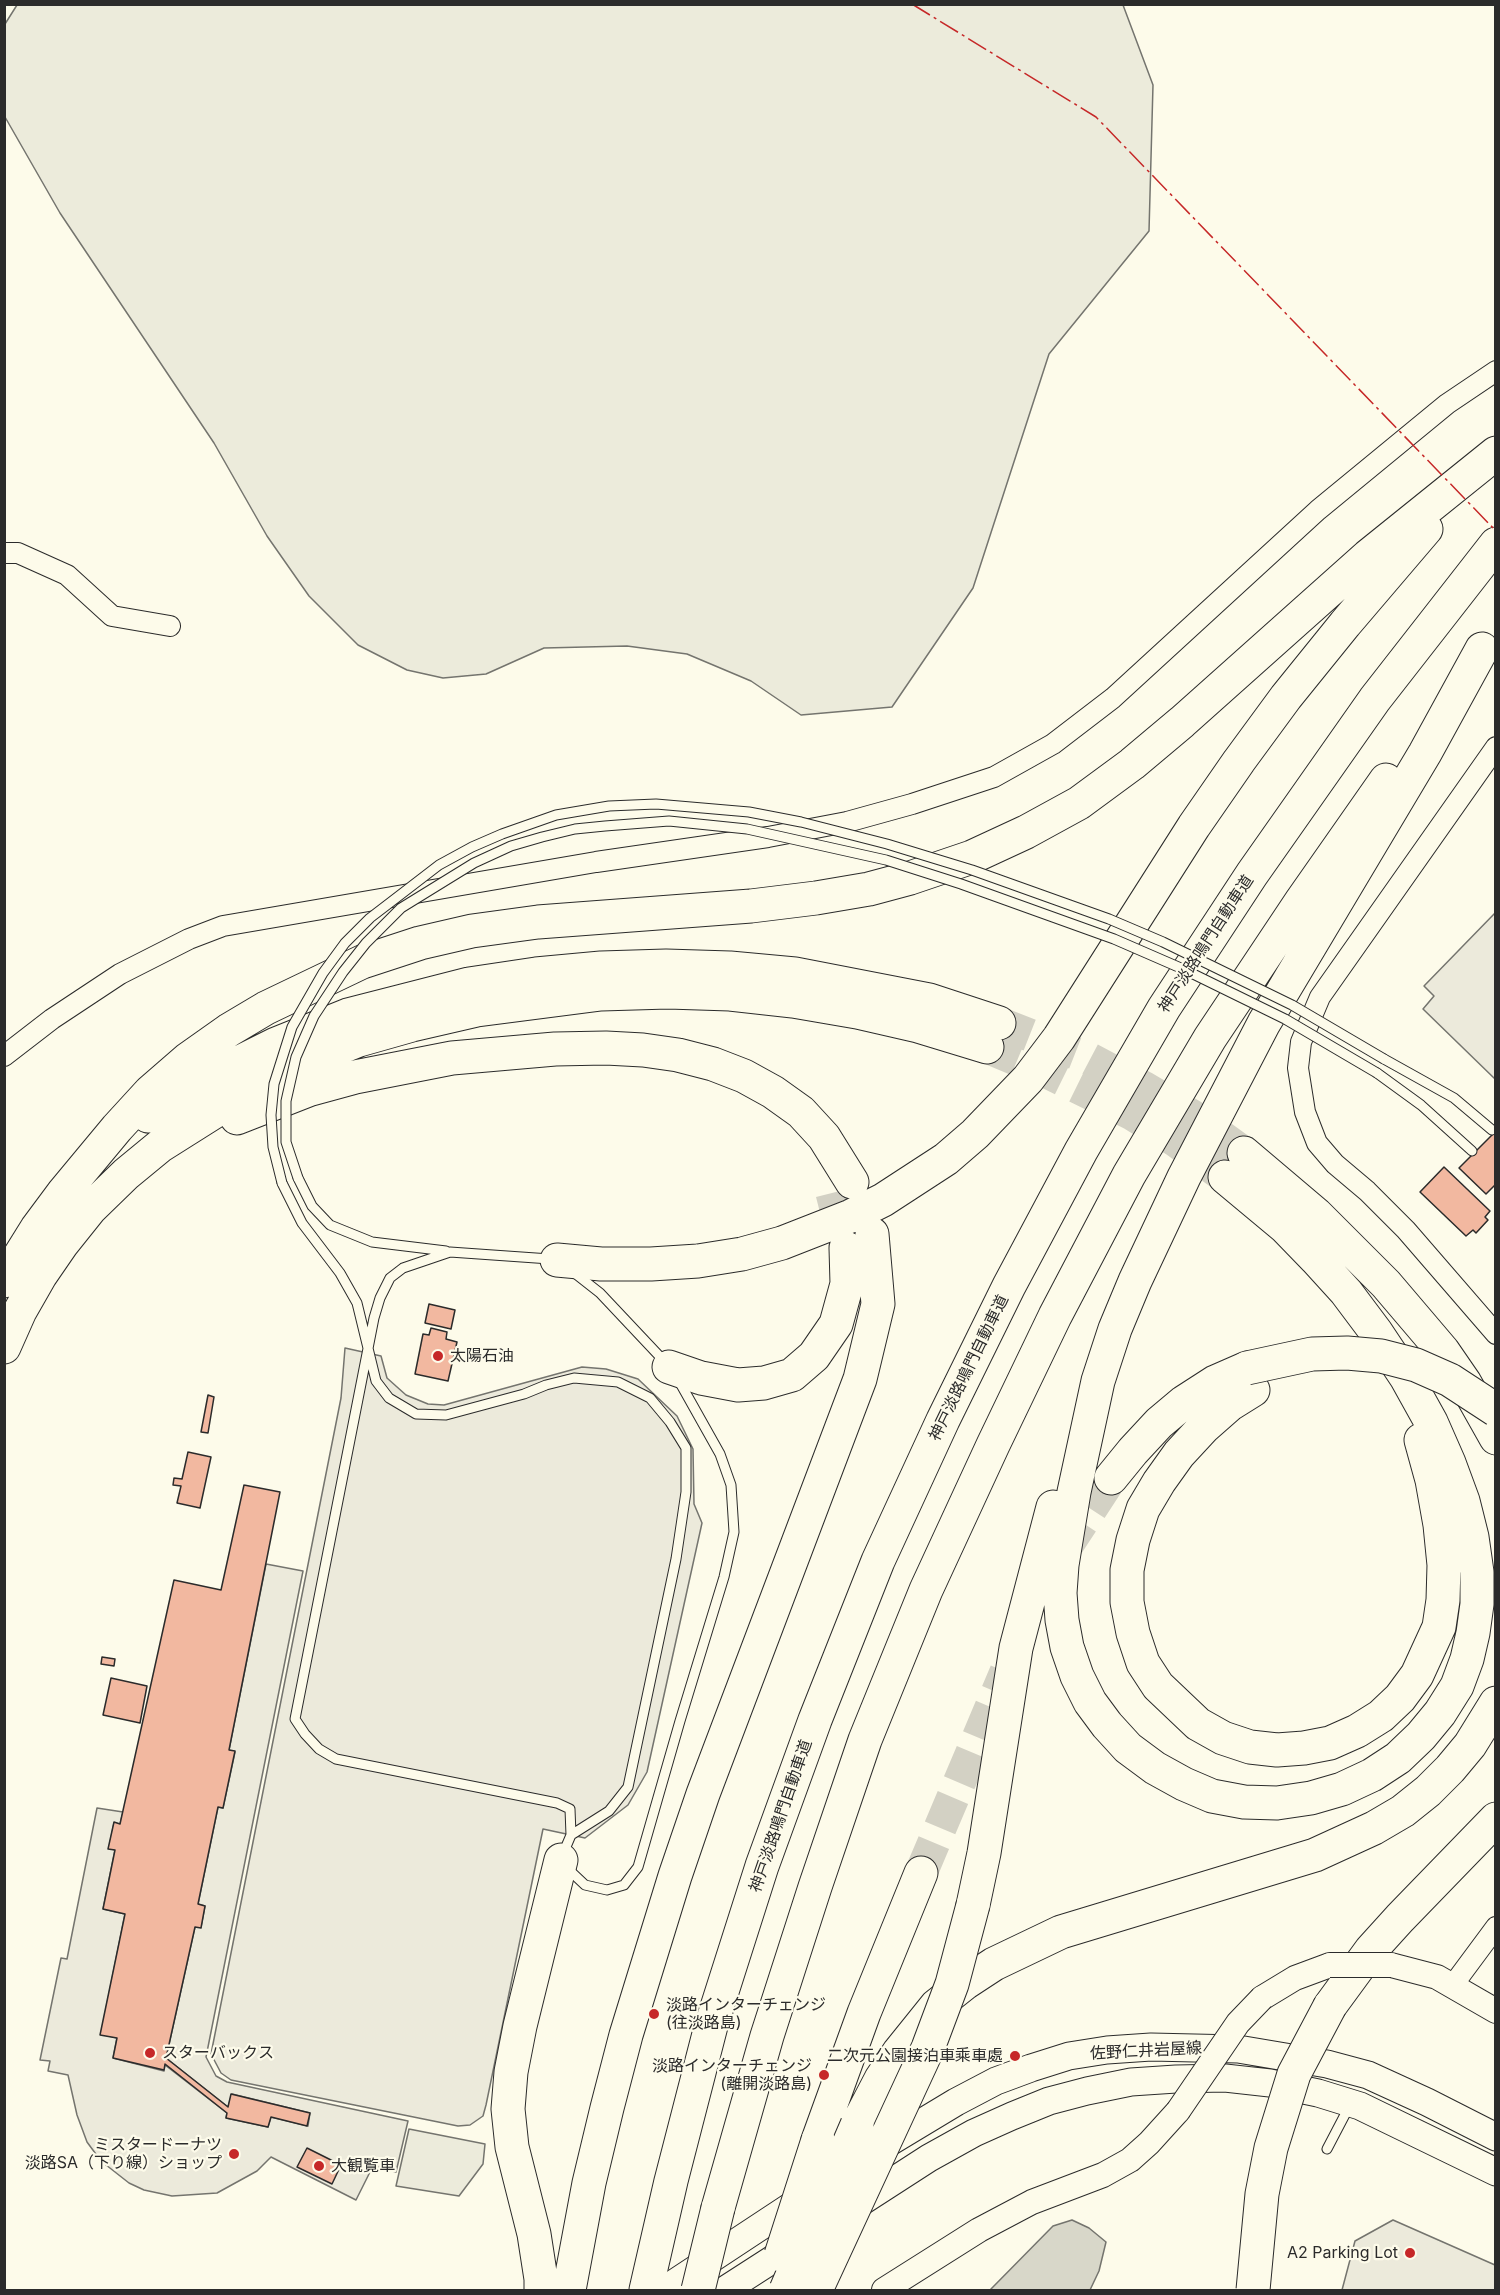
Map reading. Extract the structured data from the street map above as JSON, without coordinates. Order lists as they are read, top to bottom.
{
  "streets": {
    "highway": ["神戸淡路鳴門自動車道"],
    "main road": ["佐野仁井岩屋線"]
  },
  "places": [
    "太陽石油",
    "淡路インターチェンジ (往淡路島)",
    "スターバックス",
    "二次元公園接泊車乘車處",
    "淡路インターチェンジ (離開淡路島)",
    "ミスタードーナツ 淡路SA（下り線）ショップ",
    "大観覧車",
    "A2 Parking Lot"
  ]
}
